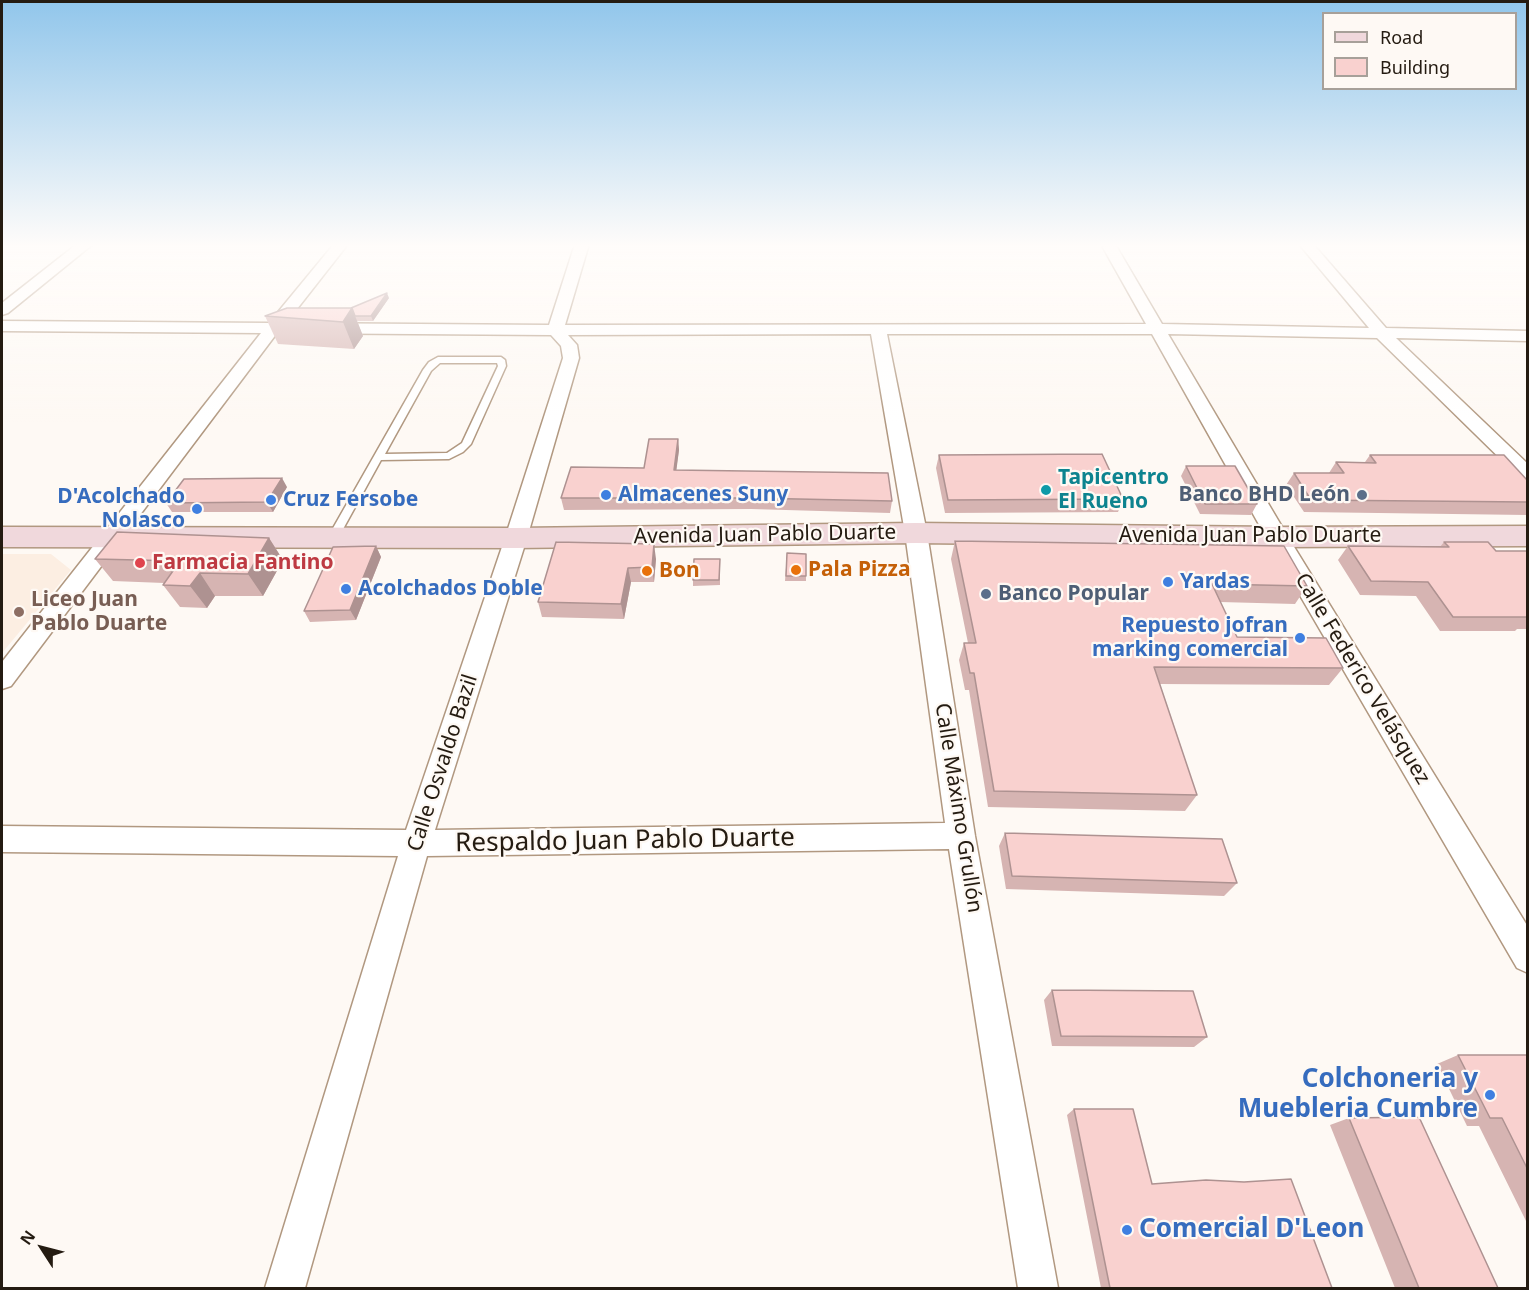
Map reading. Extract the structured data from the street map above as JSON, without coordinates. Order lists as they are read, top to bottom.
{
  "streets": {
    "main road": ["Avenida Juan Pablo Duarte"],
    "street": [
      "Calle Federico Velásquez",
      "Calle Osvaldo Bazil",
      "Calle Máximo Grullón",
      "Respaldo Juan Pablo Duarte"
    ]
  },
  "crossings": [
    ["Avenida Juan Pablo Duarte", "Calle Federico Velásquez"],
    ["Avenida Juan Pablo Duarte", "Calle Osvaldo Bazil"],
    ["Avenida Juan Pablo Duarte", "Calle Máximo Grullón"],
    ["Calle Osvaldo Bazil", "Respaldo Juan Pablo Duarte"],
    ["Calle Máximo Grullón", "Respaldo Juan Pablo Duarte"]
  ],
  "places": [
    "Tapicentro El Rueno",
    "Almacenes Suny",
    "Banco BHD León",
    "Cruz Fersobe",
    "D'Acolchado Nolasco",
    "Farmacia Fantino",
    "Pala Pizza",
    "Bon",
    "Yardas",
    "Acolchados Doble",
    "Banco Popular",
    "Liceo Juan Pablo Duarte",
    "Repuesto jofran marking comercial",
    "Colchoneria y Muebleria Cumbre",
    "Comercial D'Leon"
  ],
  "legend": ["Road", "Building"],
  "north": "top left"
}
